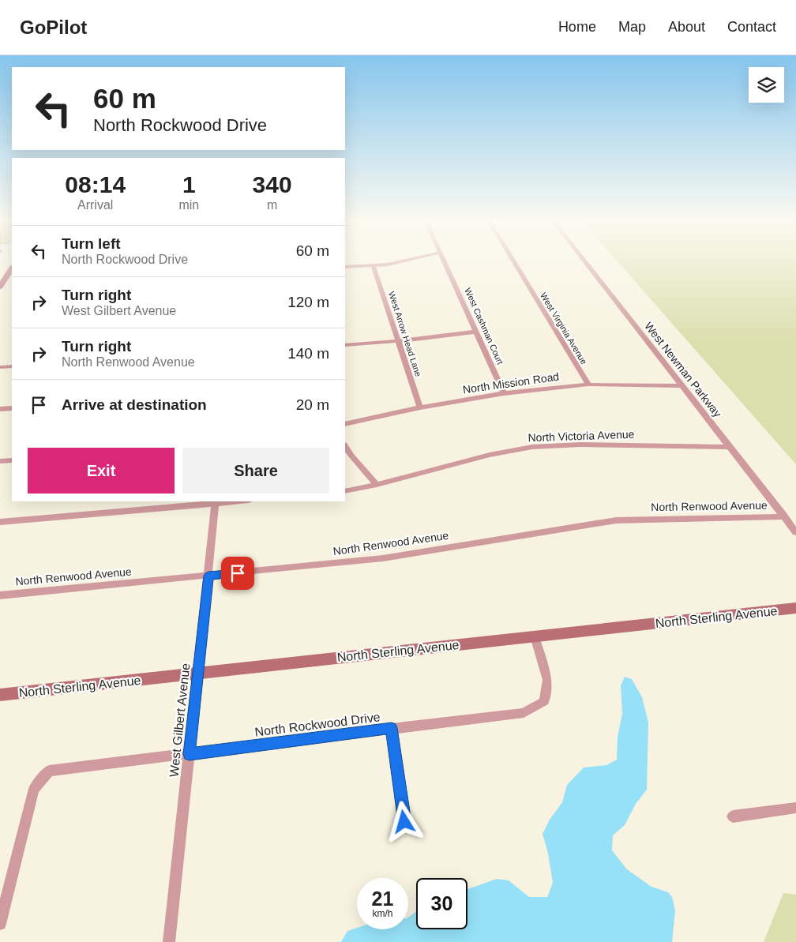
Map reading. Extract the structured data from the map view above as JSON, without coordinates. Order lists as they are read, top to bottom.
{
  "streets": {
    "main road": ["North Sterling Avenue"],
    "street": [
      "West Cashman Court",
      "West Virginia Avenue",
      "West Arrow Head Lane",
      "West Newman Parkway",
      "North Mission Road",
      "North Victoria Avenue",
      "North Renwood Avenue",
      "West Gilbert Avenue",
      "North Rockwood Drive"
    ]
  },
  "crossings": [
    ["West Cashman Court", "North Mission Road"],
    ["West Virginia Avenue", "North Mission Road"],
    ["West Arrow Head Lane", "North Mission Road"],
    ["West Newman Parkway", "North Mission Road"],
    ["West Newman Parkway", "North Victoria Avenue"],
    ["West Newman Parkway", "North Renwood Avenue"],
    ["North Renwood Avenue", "West Gilbert Avenue"],
    ["North Sterling Avenue", "West Gilbert Avenue"],
    ["North Sterling Avenue", "North Rockwood Drive"],
    ["West Gilbert Avenue", "North Rockwood Drive"]
  ],
  "page": {
    "header": "GoPilot",
    "nav": [
      "Home",
      "Map",
      "About",
      "Contact"
    ],
    "turn": ["60 m", "North Rockwood Drive"],
    "eta": [
      "08:14",
      "Arrival",
      "1",
      "min",
      "340",
      "m"
    ],
    "list": [
      {
        "name": "Turn left",
        "note": "North Rockwood Drive",
        "value": "60 m"
      },
      {
        "name": "Turn right",
        "note": "West Gilbert Avenue",
        "value": "120 m"
      },
      {
        "name": "Turn right",
        "note": "North Renwood Avenue",
        "value": "140 m"
      },
      {
        "name": "Arrive at destination",
        "value": "20 m"
      }
    ],
    "buttons": ["Exit", "Share"],
    "speed": "21 km/h",
    "limit": "30"
  }
}
